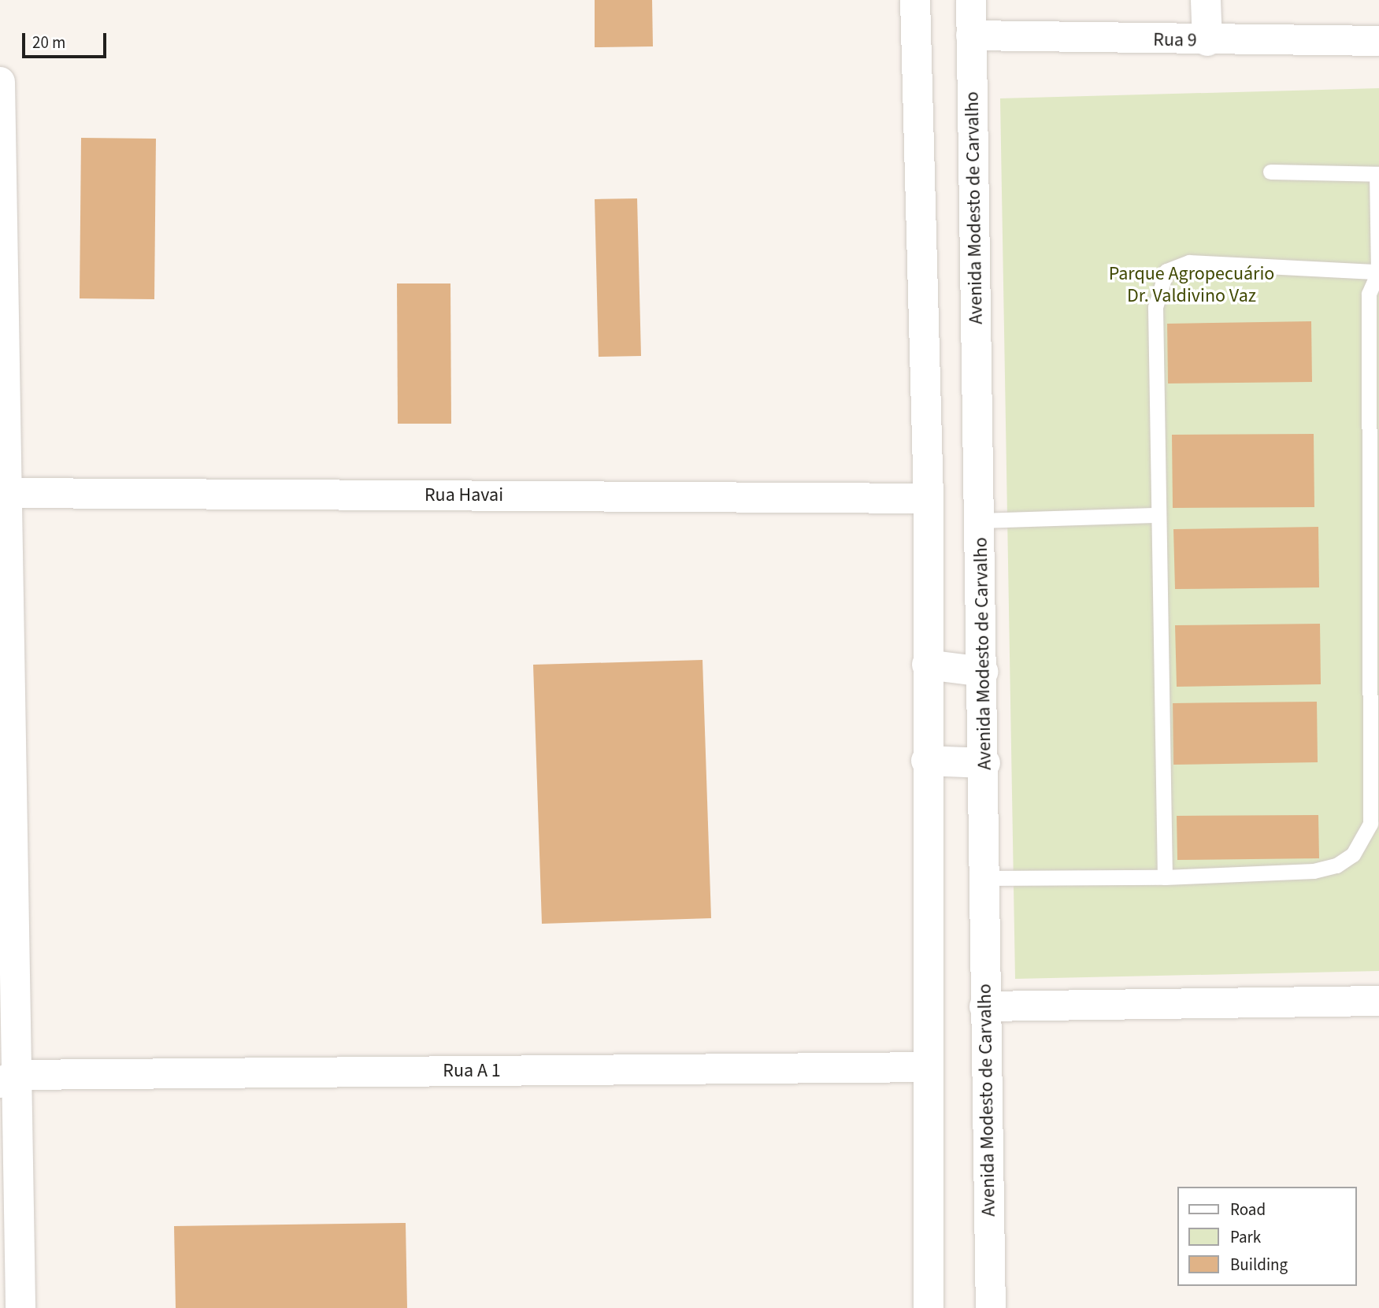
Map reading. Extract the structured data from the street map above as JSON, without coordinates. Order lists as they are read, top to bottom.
{
  "streets": {
    "street": [
      "Rua 9",
      "Avenida Modesto de Carvalho",
      "Rua Havai",
      "Rua A 1"
    ]
  },
  "crossings": [
    ["Rua 9", "Avenida Modesto de Carvalho"]
  ],
  "parks": ["Parque Agropecuário Dr. Valdivino Vaz"],
  "legend": ["Road", "Park", "Building"],
  "scale_bar": "20 m"
}
